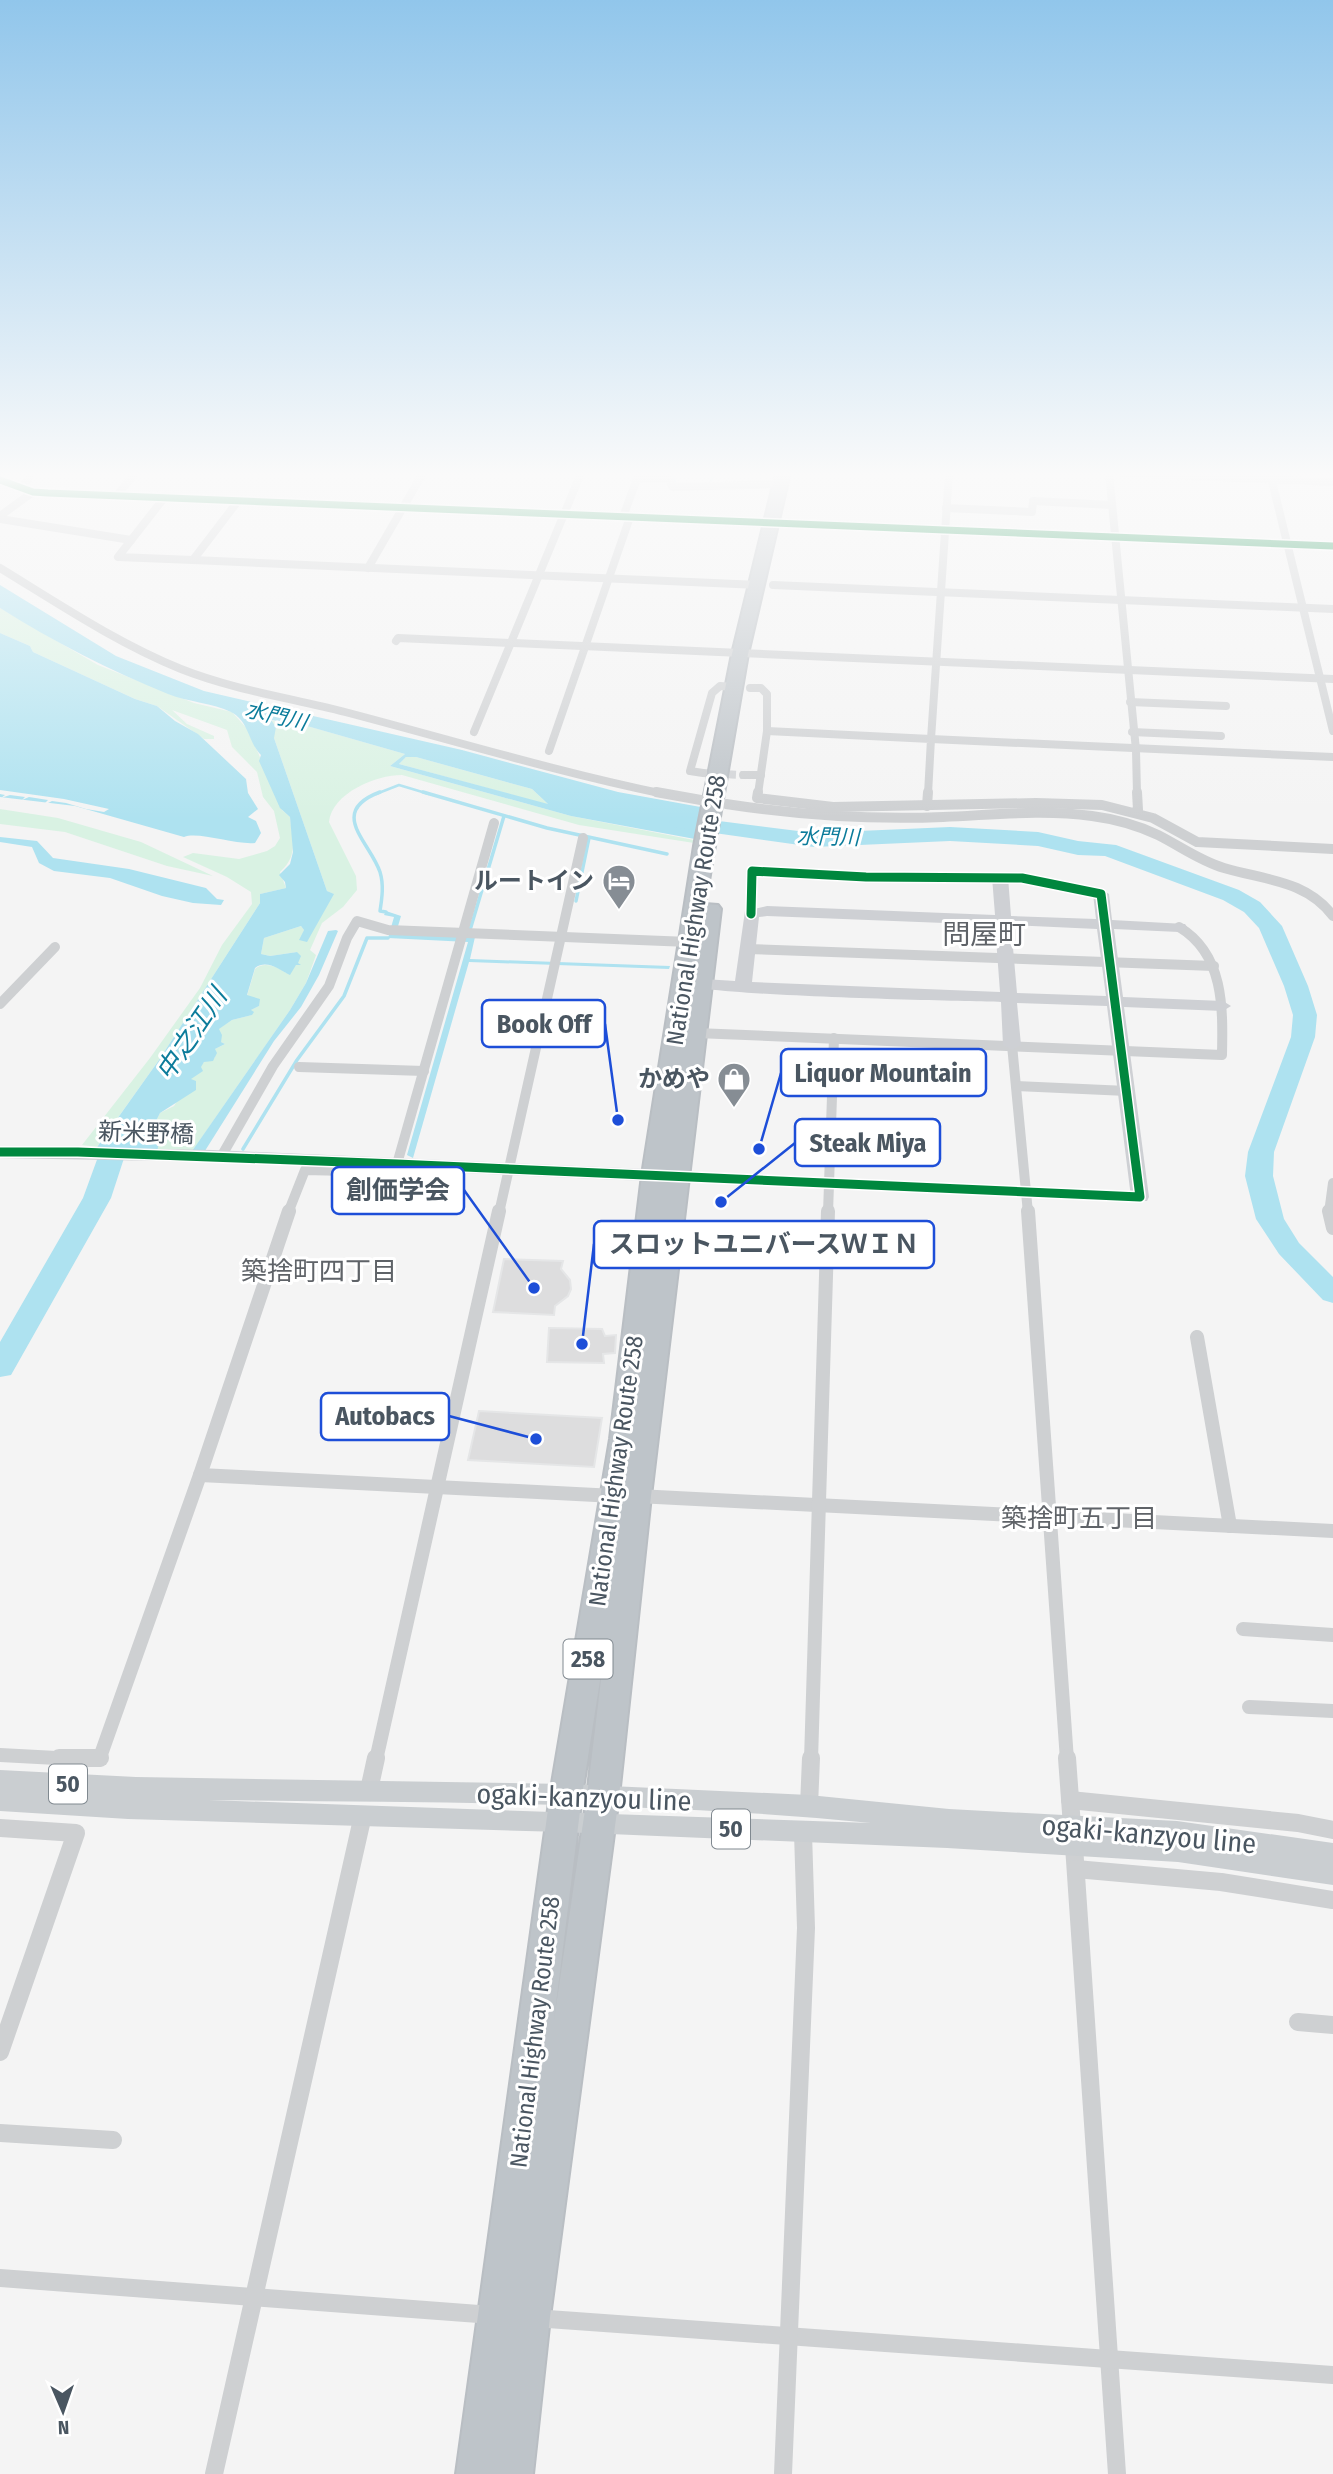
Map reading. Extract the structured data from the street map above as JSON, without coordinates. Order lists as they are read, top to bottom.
{
  "streets": {
    "highway": ["National Highway Route 258", "258"],
    "main road": ["50", "ogaki-kanzyou line"],
    "street": ["新米野橋"]
  },
  "crossings": [
    ["National Highway Route 258", "新米野橋"],
    ["National Highway Route 258", "ogaki-kanzyou line"]
  ],
  "districts": ["問屋町", "築捨町四丁目", "築捨町五丁目"],
  "water": ["水門川", "中之江川"],
  "places": {
    "hotel": ["ルートイン"],
    "shop": ["かめや"],
    "other": [
      "Book Off",
      "Liquor Mountain",
      "Steak Miya",
      "創価学会",
      "スロットユニバースＷＩＮ",
      "Autobacs"
    ]
  },
  "north": "bottom"
}
